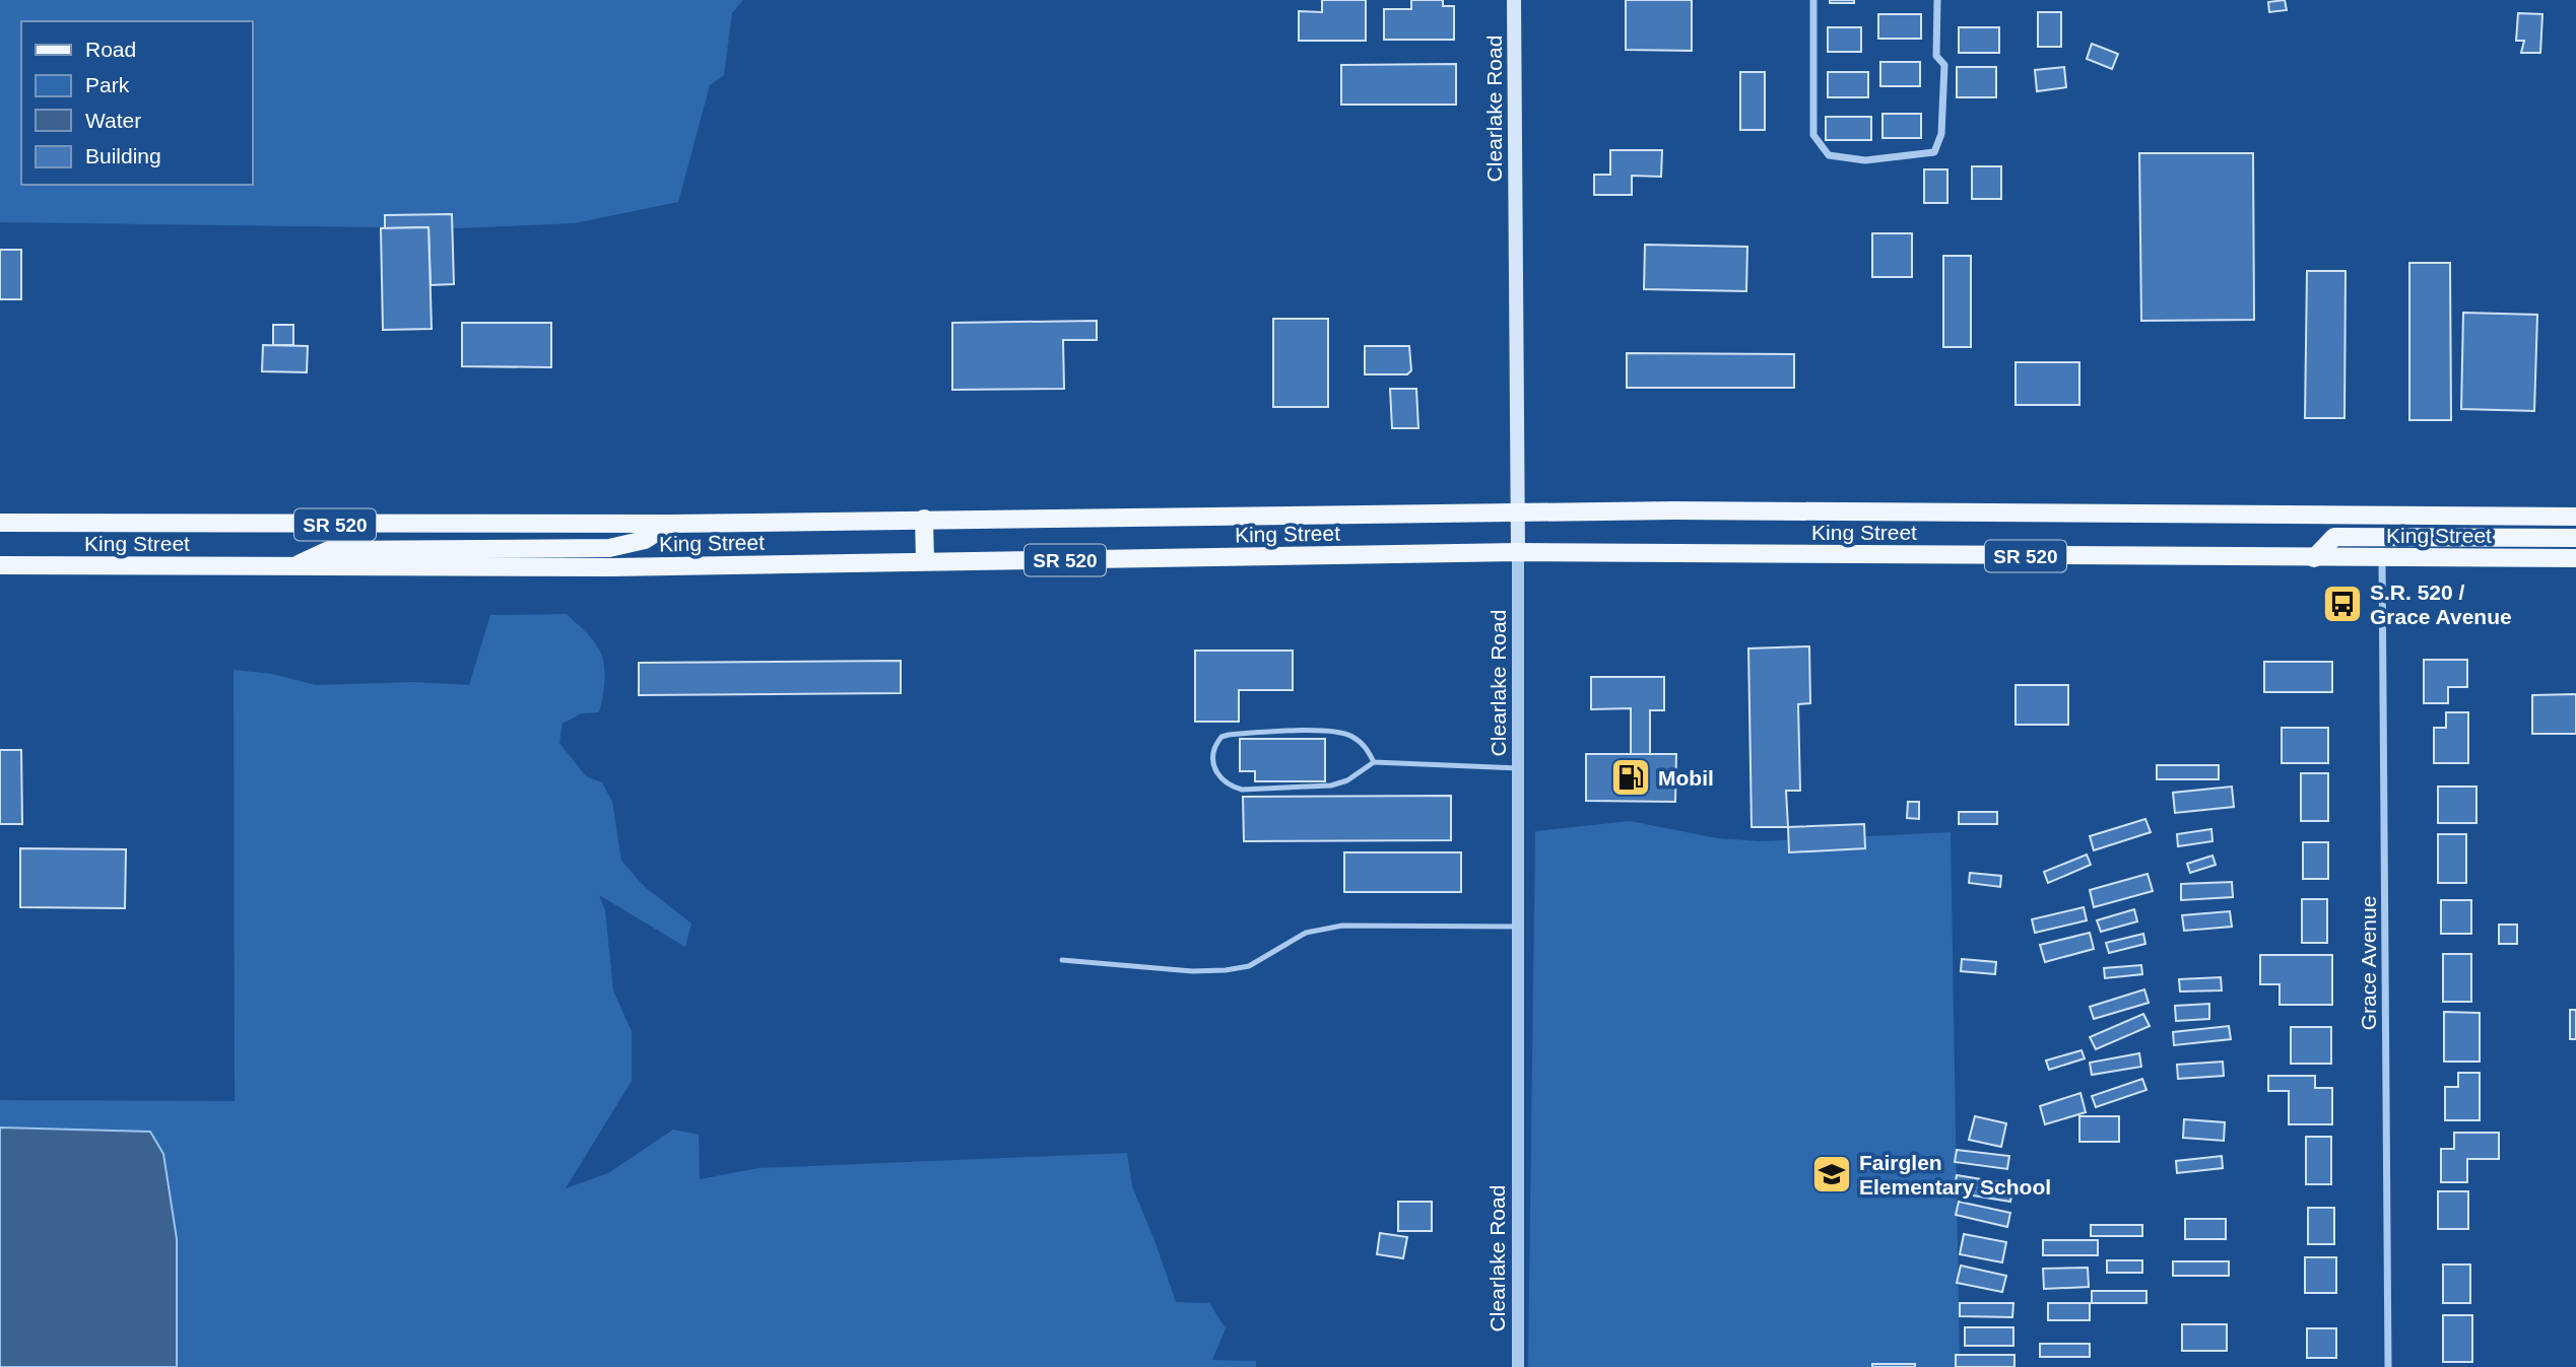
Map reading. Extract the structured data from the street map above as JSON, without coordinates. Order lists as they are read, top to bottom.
{
  "streets": {
    "main road": ["Clearlake Road", "SR 520", "King Street"],
    "street": ["Grace Avenue"]
  },
  "crossings": [
    ["Clearlake Road", "King Street"],
    ["King Street", "Grace Avenue"]
  ],
  "places": {
    "bus stop": ["S.R. 520 / Grace Avenue"],
    "fuel station": ["Mobil"],
    "school or university": ["Fairglen Elementary School"]
  },
  "legend": [
    "Road",
    "Park",
    "Water",
    "Building"
  ]
}
